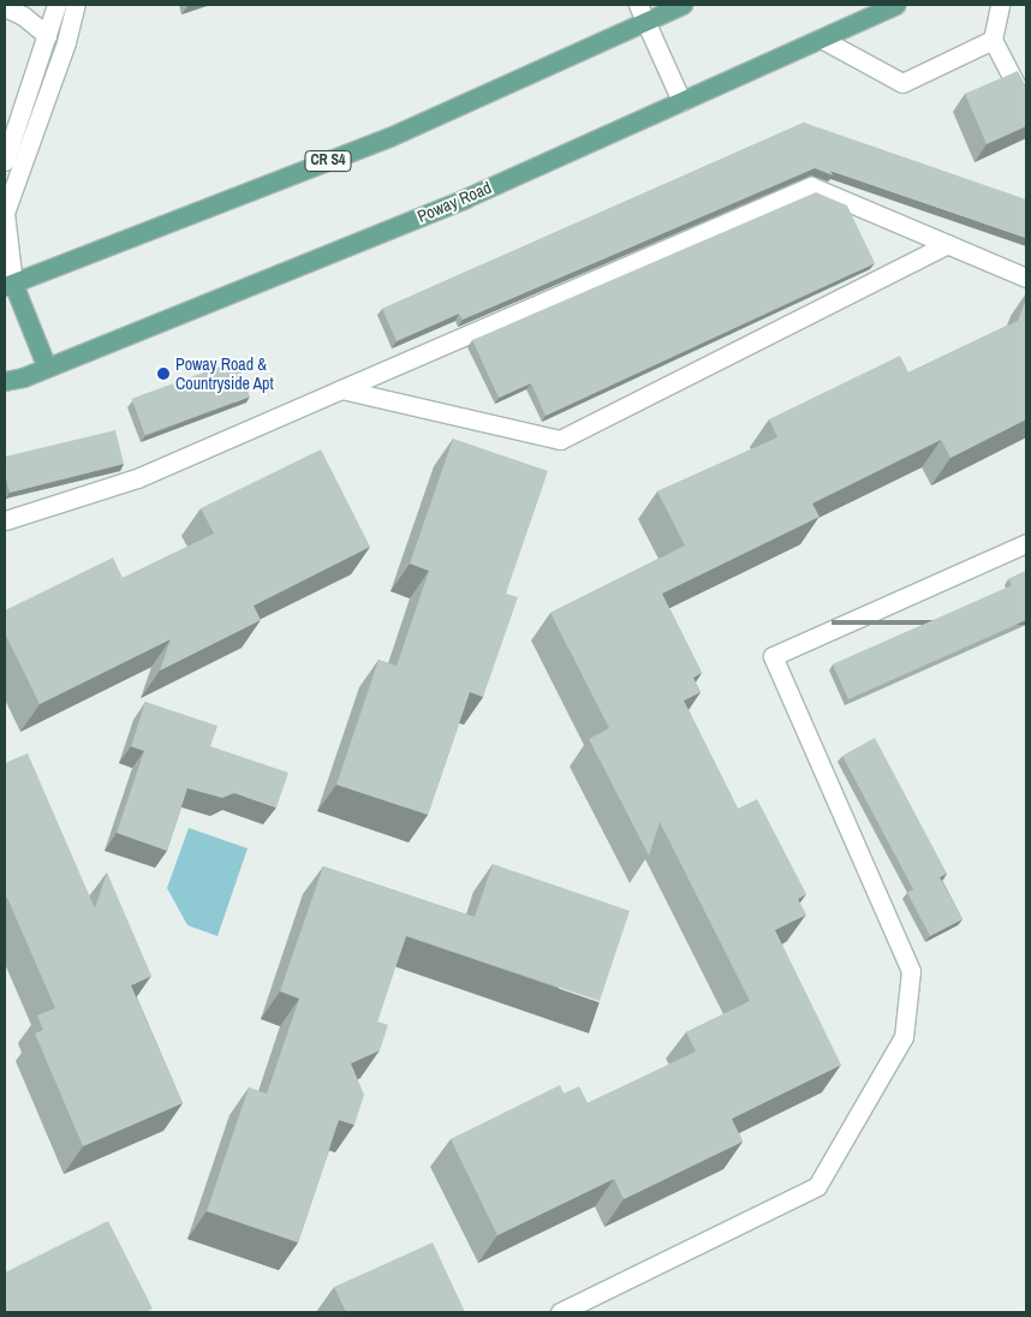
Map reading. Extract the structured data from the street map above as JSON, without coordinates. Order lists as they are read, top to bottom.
{
  "streets": {
    "main road": ["CR S4", "Poway Road"]
  },
  "places": ["Poway Road & Countryside Apt"]
}
